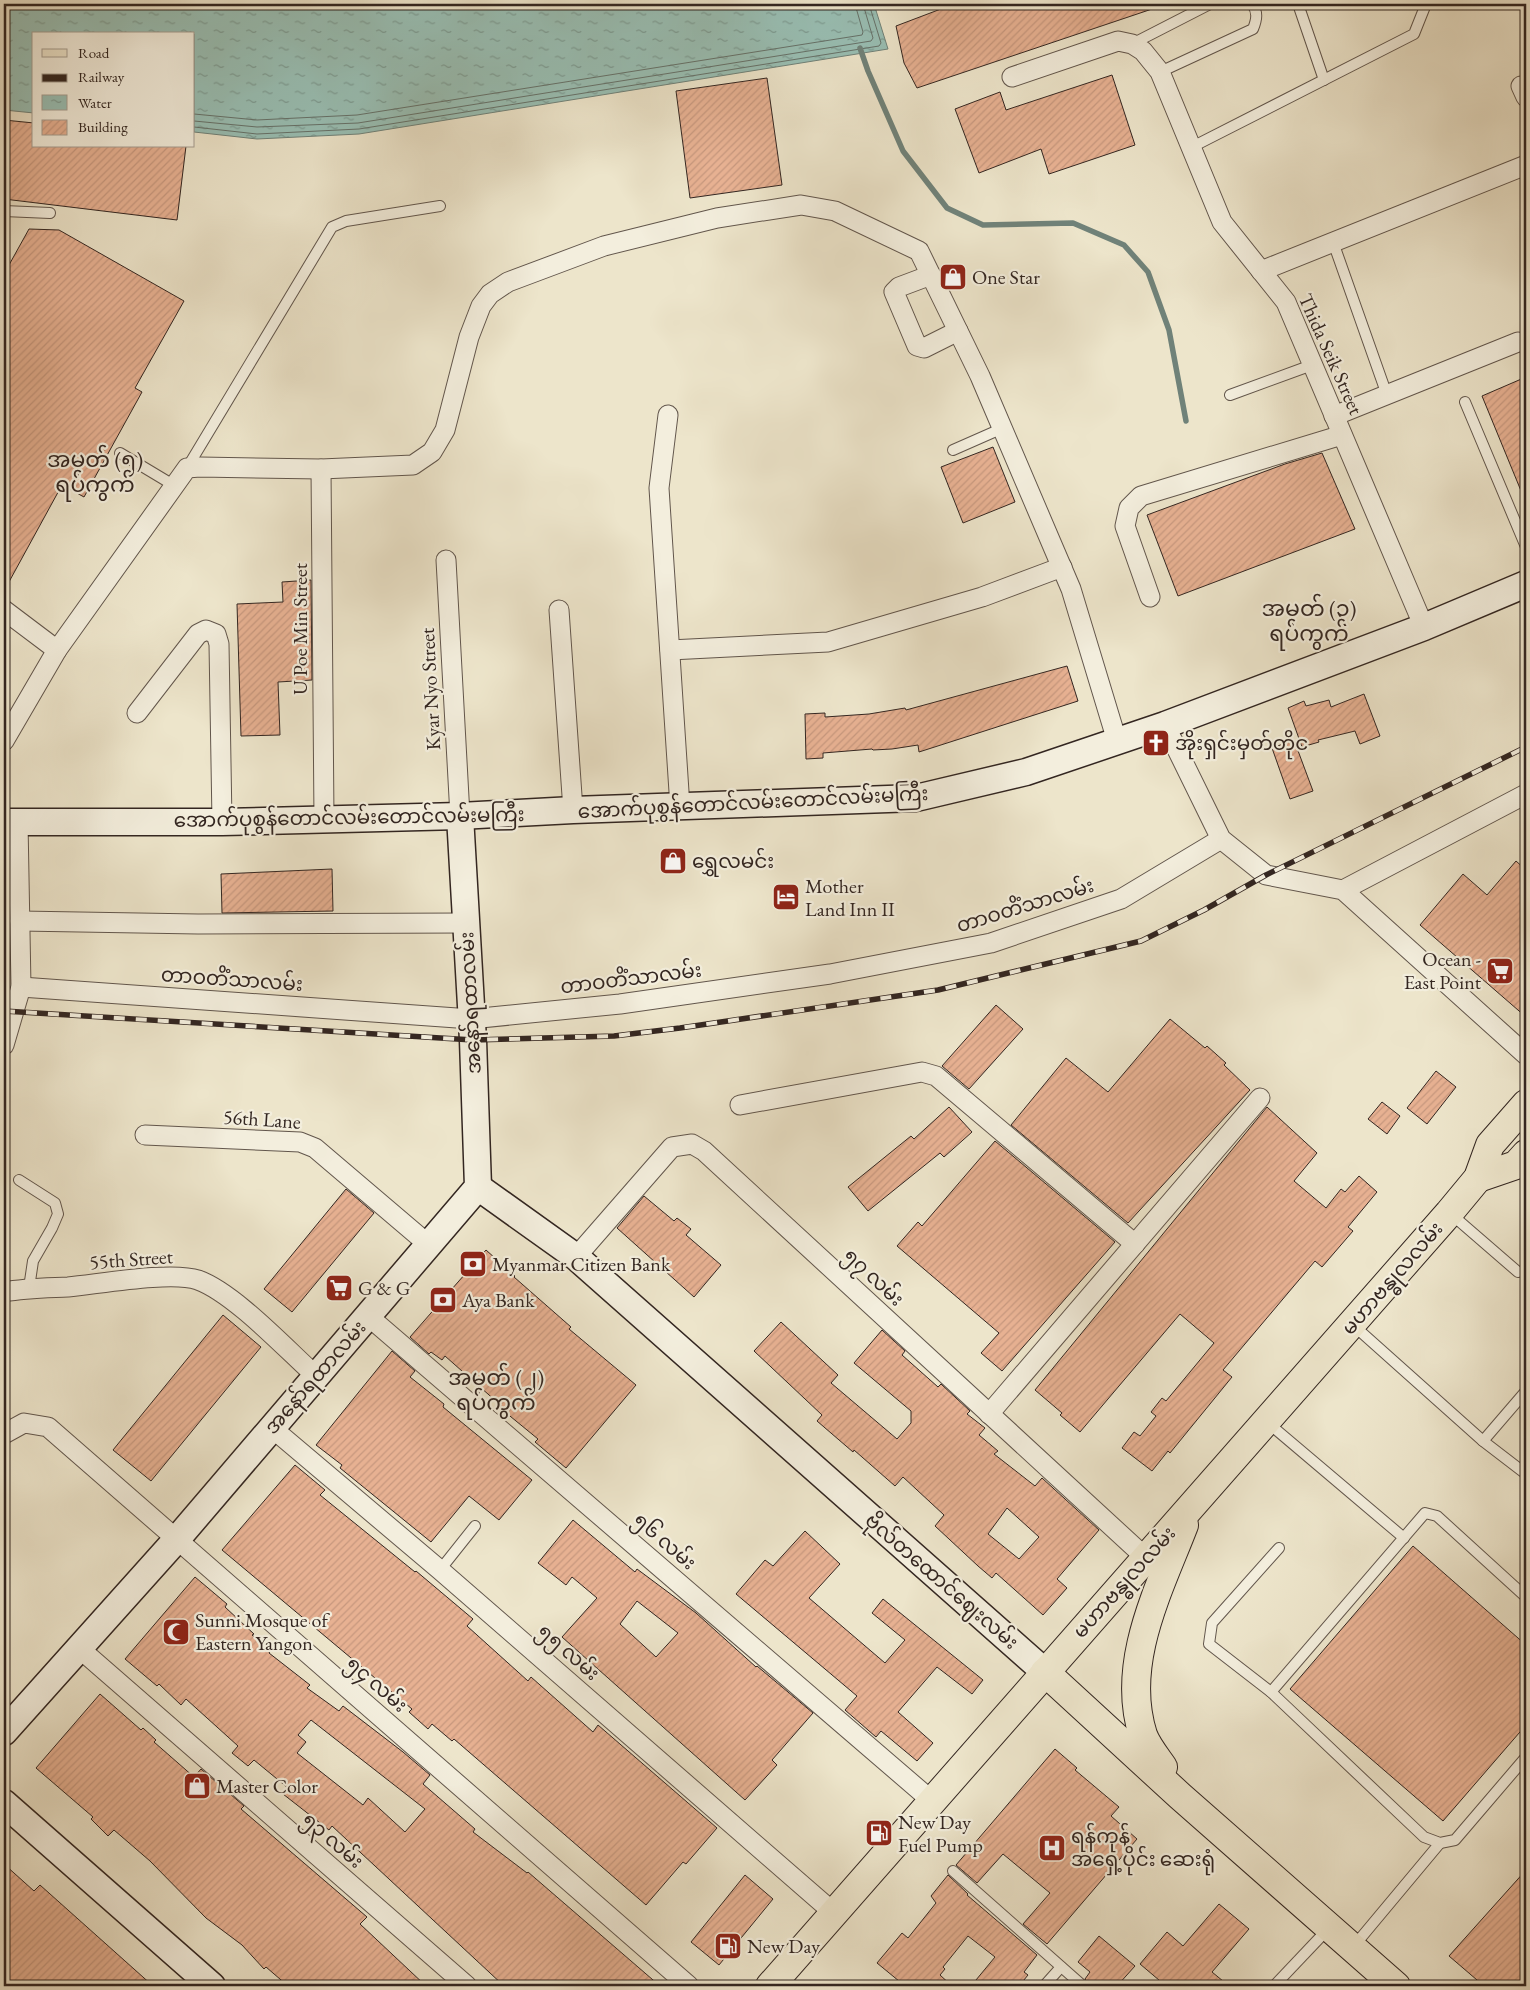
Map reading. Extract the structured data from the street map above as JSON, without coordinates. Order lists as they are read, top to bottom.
{
  "streets": {
    "main road": [
      "အောက်ပုစွန်တောင်လမ်းတောင်လမ်းမကြီး",
      "အနော်ရထာလမ်း",
      "မဟာဗန္ဓုလလမ်း",
      "ဗိုလ်တထောင်ဈေးလမ်း"
    ],
    "street": [
      "Thida Seik Street",
      "U Poe Min Street",
      "Kyar Nyo Street",
      "တာဝတိံသာလမ်း",
      "56th Lane",
      "55th Street",
      "၅၇ လမ်း",
      "၅၆ လမ်း",
      "၅၅ လမ်း",
      "၅၄ လမ်း",
      "၅၃ လမ်း"
    ]
  },
  "crossings": [
    ["Thida Seik Street", "အောက်ပုစွန်တောင်လမ်းတောင်လမ်းမကြီး"],
    ["U Poe Min Street", "အောက်ပုစွန်တောင်လမ်းတောင်လမ်းမကြီး"],
    ["Kyar Nyo Street", "အောက်ပုစွန်တောင်လမ်းတောင်လမ်းမကြီး"],
    ["Kyar Nyo Street", "အနော်ရထာလမ်း"],
    ["အောက်ပုစွန်တောင်လမ်းတောင်လမ်းမကြီး", "အနော်ရထာလမ်း"],
    ["တာဝတိံသာလမ်း", "အနော်ရထာလမ်း"],
    ["အနော်ရထာလမ်း", "56th Lane"],
    ["အနော်ရထာလမ်း", "55th Street"],
    ["အနော်ရထာလမ်း", "၅၆ လမ်း"],
    ["အနော်ရထာလမ်း", "ဗိုလ်တထောင်ဈေးလမ်း"],
    ["အနော်ရထာလမ်း", "၅၅ လမ်း"],
    ["အနော်ရထာလမ်း", "၅၄ လမ်း"],
    ["အနော်ရထာလမ်း", "၅၃ လမ်း"],
    ["၅၇ လမ်း", "မဟာဗန္ဓုလလမ်း"],
    ["၅၇ လမ်း", "ဗိုလ်တထောင်ဈေးလမ်း"],
    ["မဟာဗန္ဓုလလမ်း", "၅၆ လမ်း"],
    ["မဟာဗန္ဓုလလမ်း", "ဗိုလ်တထောင်ဈေးလမ်း"],
    ["မဟာဗန္ဓုလလမ်း", "၅၅ လမ်း"]
  ],
  "districts": ["အမှတ် (၅) ရပ်ကွက်", "အမှတ် (၃) ရပ်ကွက်", "အမှတ် (၂) ရပ်ကွက်"],
  "places": {
    "shop": ["One Star", "ရွှေလမင်း", "Master Color"],
    "church": ["အိုးရှင်းမှတ်တိုင"],
    "hotel": ["Mother Land Inn II"],
    "supermarket": ["Ocean - East Point", "G & G"],
    "bank": ["Myanmar Citizen Bank", "Aya Bank"],
    "mosque": ["Sunni Mosque of Eastern Yangon"],
    "fuel station": ["New Day Fuel Pump", "New Day"],
    "hospital": ["ရန်ကုန် အရှေ့ပိုင်း ဆေးရုံ"]
  },
  "legend": [
    "Road",
    "Railway",
    "Water",
    "Building"
  ]
}
